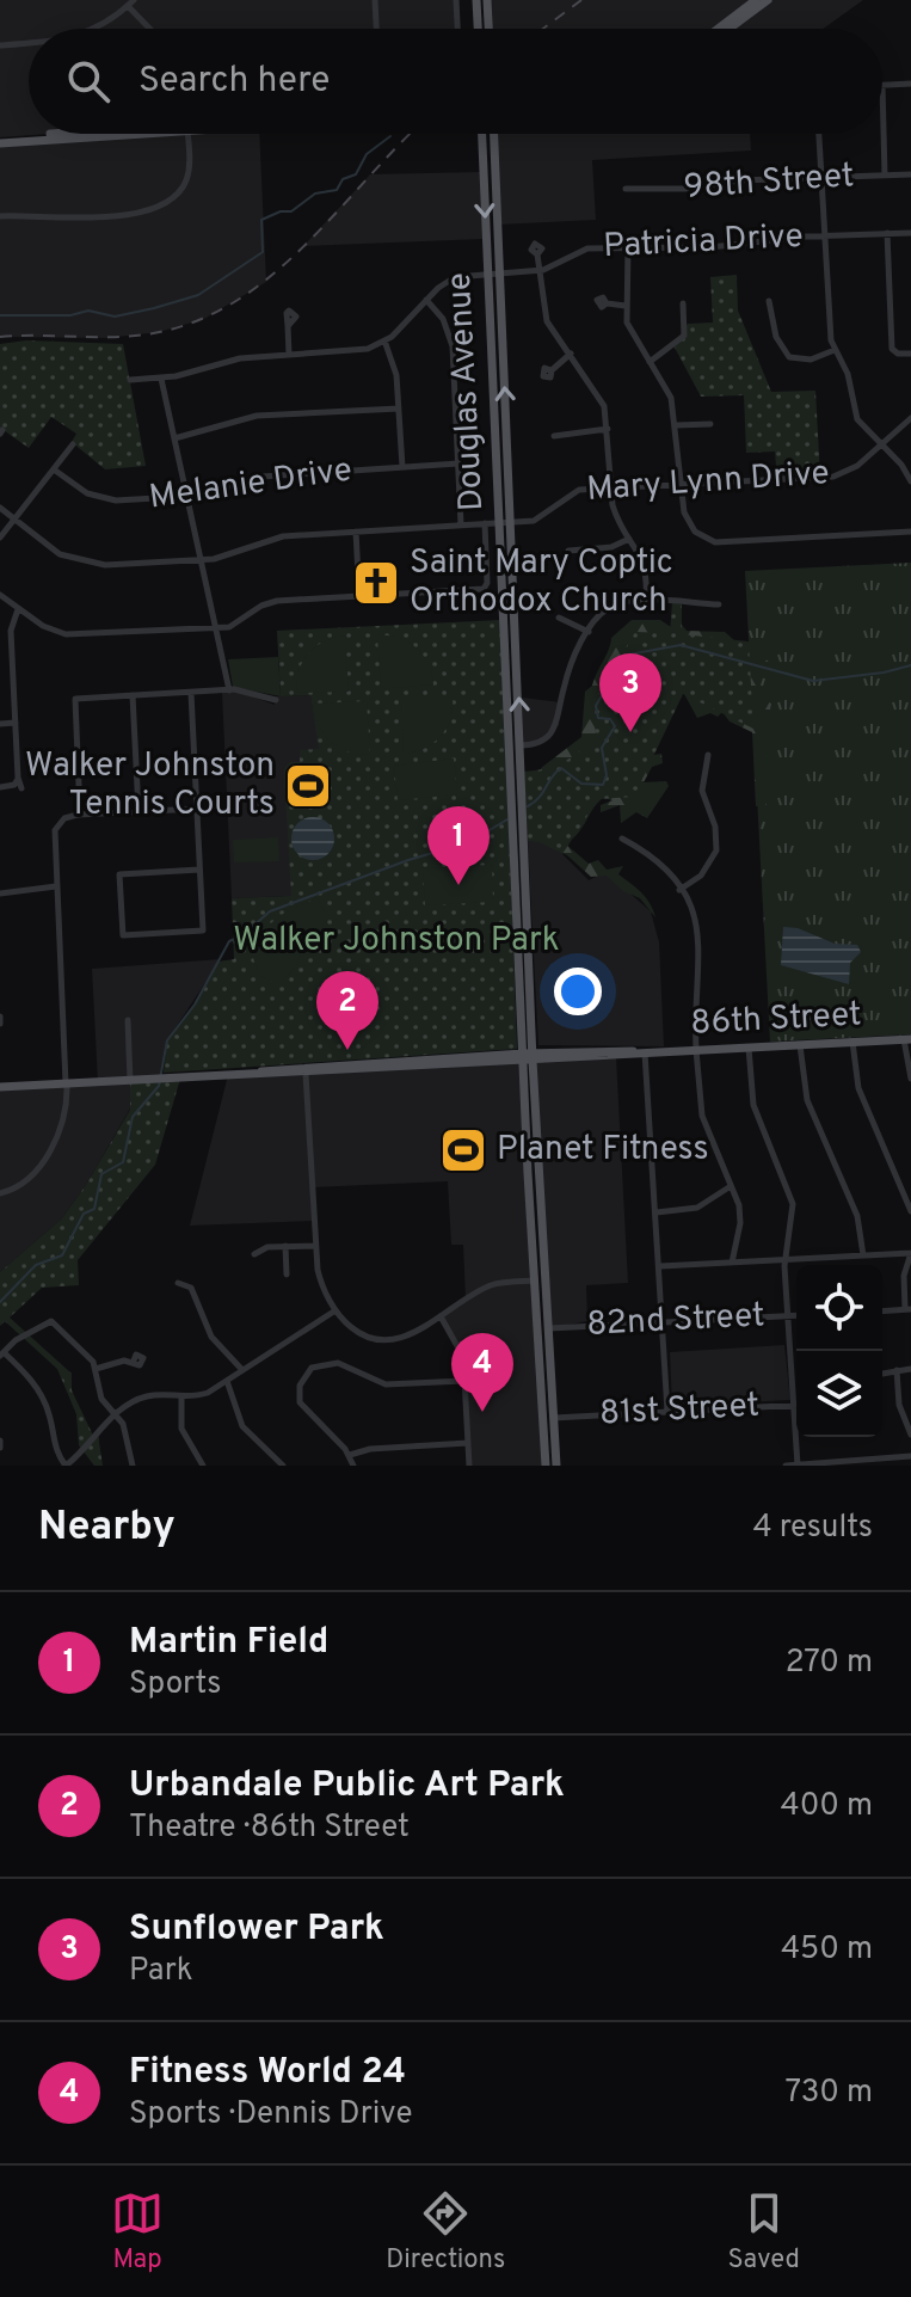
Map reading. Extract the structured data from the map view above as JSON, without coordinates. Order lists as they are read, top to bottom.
{
  "streets": {
    "main road": ["Douglas Avenue", "86th Street"],
    "street": [
      "98th Street",
      "Patricia Drive",
      "Mary Lynn Drive",
      "Melanie Drive",
      "82nd Street",
      "81st Street"
    ]
  },
  "crossings": [
    ["Patricia Drive", "Douglas Avenue"],
    ["Douglas Avenue", "Mary Lynn Drive"],
    ["Douglas Avenue", "86th Street"],
    ["Douglas Avenue", "82nd Street"],
    ["Douglas Avenue", "81st Street"]
  ],
  "parks": ["Walker Johnston Park"],
  "places": {
    "church": ["Saint Mary Coptic Orthodox Church"],
    "sports": ["Walker Johnston Tennis Courts", "Planet Fitness"]
  },
  "page": {
    "search": "Search here",
    "pins": [
      "3",
      "1",
      "2",
      "4"
    ],
    "heading": ["Nearby", "4 results"],
    "list": [
      {
        "mark": "1",
        "name": "Martin Field",
        "note": "Sports",
        "value": "270 m"
      },
      {
        "mark": "2",
        "name": "Urbandale Public Art Park",
        "note": "Theatre · 86th Street",
        "value": "400 m"
      },
      {
        "mark": "3",
        "name": "Sunflower Park",
        "note": "Park",
        "value": "450 m"
      },
      {
        "mark": "4",
        "name": "Fitness World 24",
        "note": "Sports · Dennis Drive",
        "value": "730 m"
      }
    ],
    "nav": ["Map", "Directions", "Saved"]
  }
}
